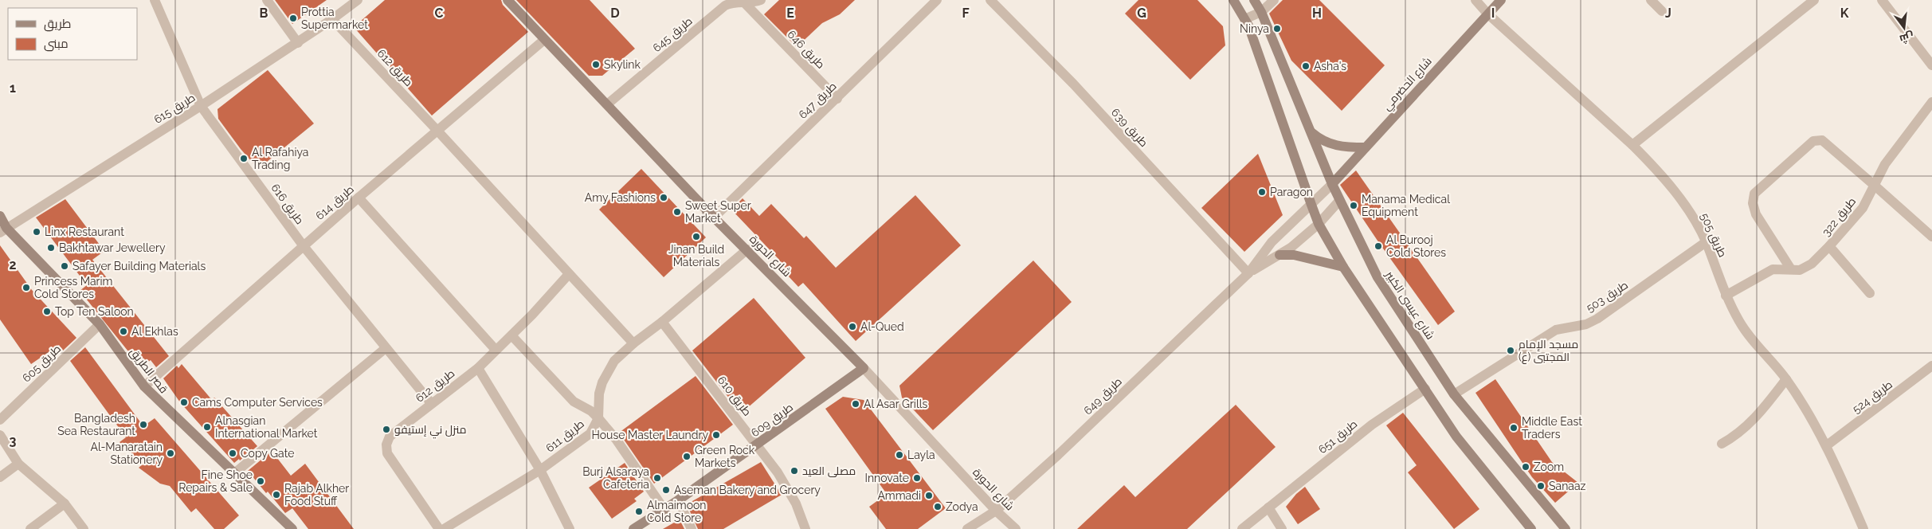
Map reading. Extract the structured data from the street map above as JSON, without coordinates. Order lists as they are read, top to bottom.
{
  "streets": {
    "street": [
      "طريق 645",
      "طريق 646",
      "طريق 612",
      "شارع الحضرمي",
      "طريق 647",
      "طريق 615",
      "طريق 639",
      "طريق 614",
      "طريق 616",
      "طريق 322",
      "طريق 505",
      "شارع الحورة",
      "طريق 503",
      "شارع عيسى الكبير",
      "طريق 605",
      "قصر الطريق",
      "طريق 610",
      "طريق 649",
      "طريق 524",
      "طريق 609",
      "طريق 611",
      "طريق 651"
    ]
  },
  "crossings": [
    ["طريق 645", "طريق 646"],
    ["طريق 645", "شارع الحورة"],
    ["طريق 646", "طريق 647"],
    ["طريق 612", "طريق 615"],
    ["طريق 612", "طريق 614"],
    ["طريق 612", "طريق 616"],
    ["طريق 612", "طريق 611"],
    ["شارع الحضرمي", "طريق 505"],
    ["شارع الحضرمي", "شارع عيسى الكبير"],
    ["شارع الحضرمي", "طريق 649"],
    ["طريق 647", "شارع الحورة"],
    ["طريق 615", "طريق 616"],
    ["طريق 615", "قصر الطريق"],
    ["طريق 639", "طريق 649"],
    ["طريق 614", "طريق 616"],
    ["طريق 614", "شارع الحورة"],
    ["طريق 614", "قصر الطريق"],
    ["طريق 322", "طريق 505"],
    ["طريق 505", "طريق 503"],
    ["طريق 505", "طريق 524"],
    ["شارع الحورة", "طريق 649"],
    ["شارع الحورة", "طريق 609"],
    ["شارع الحورة", "طريق 611"],
    ["طريق 503", "شارع عيسى الكبير"],
    ["شارع عيسى الكبير", "طريق 649"],
    ["طريق 605", "قصر الطريق"],
    ["طريق 610", "طريق 609"],
    ["طريق 610", "طريق 611"]
  ],
  "places": [
    "Prottia Supermarket",
    "Ninya",
    "Skylink",
    "Asha's",
    "Al Rafahiya Trading",
    "Paragon",
    "Amy Fashions",
    "Manama Medical Equipment",
    "Sweet Super Market",
    "Linx Restaurant",
    "Jinan Build Materials",
    "Al Burooj Cold Stores",
    "Bakhtawar Jewellery",
    "Safayer Building Materials",
    "Princess Marim Cold Stores",
    "Top Ten Saloon",
    "Al-Qued",
    "Al Ekhlas",
    "مسجد الإمام المجتبى (ع)",
    "Cams Computer Services",
    "Al Asar Grills",
    "Bangladesh Sea Restaurant",
    "Alnasgian International Market",
    "Middle East Traders",
    "منزل ني إستيفو",
    "House Master Laundry",
    "Al-Manaratain Stationery",
    "Copy Gate",
    "Layla",
    "Green Rock Markets",
    "Zoom",
    "مصلى العيد",
    "Burj Alsaraya Cafeteria",
    "Innovate",
    "Fine Shoe Repairs & Sale",
    "Sanaaz",
    "Aseman Bakery and Grocery",
    "Rajab Alkher Food Stuff",
    "Ammadi",
    "Zodya",
    "Almaimoon Cold Store"
  ],
  "legend": ["طريق", "مبنى"],
  "north": "bottom",
  "grid": {
    "columns": [
      "B",
      "C",
      "D",
      "E",
      "F",
      "G",
      "H",
      "I",
      "J",
      "K"
    ],
    "rows": ["1", "2", "3"]
  }
}
